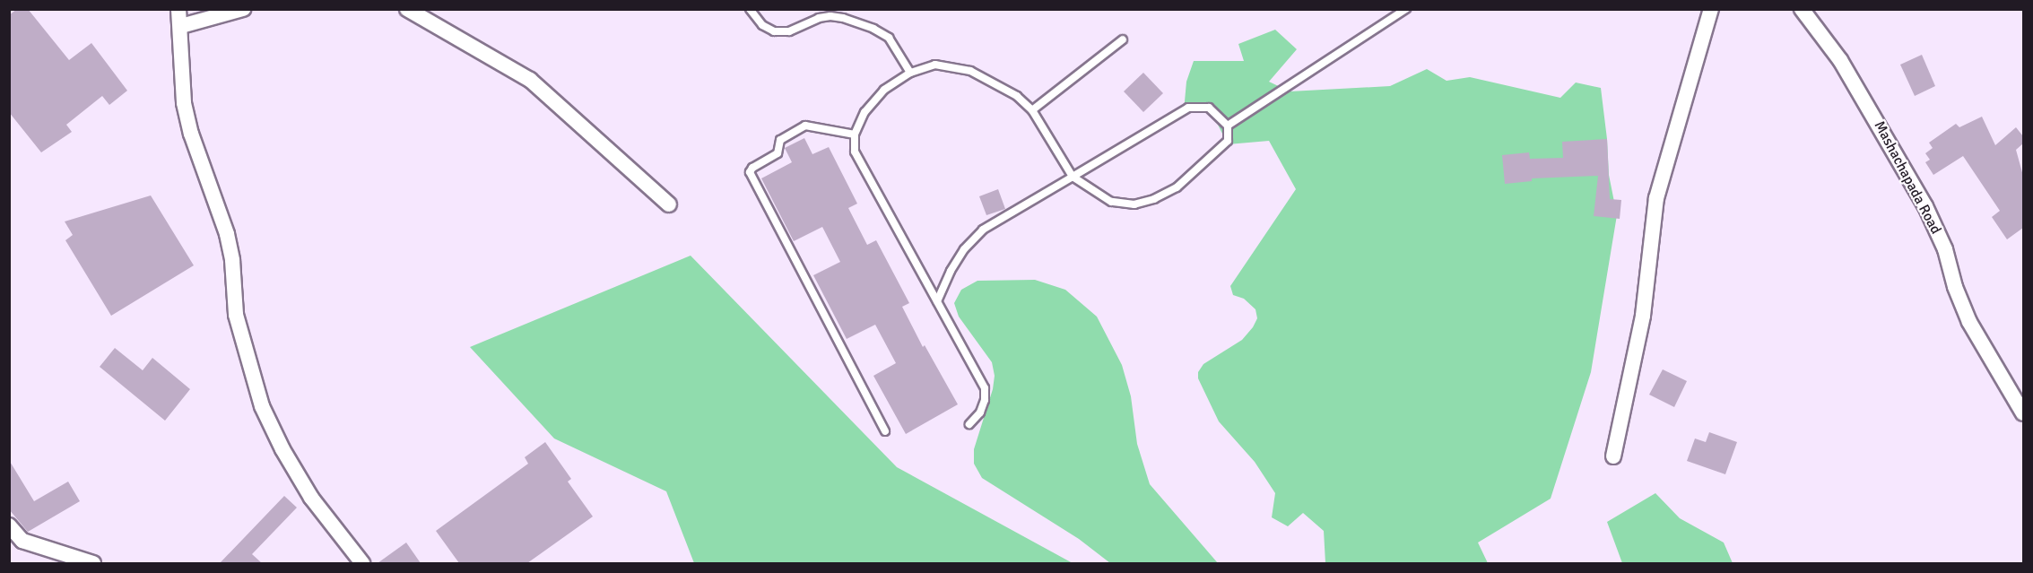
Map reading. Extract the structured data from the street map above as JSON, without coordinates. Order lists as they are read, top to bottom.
{
  "streets": {
    "street": ["Mashachapada Road"]
  }
}
